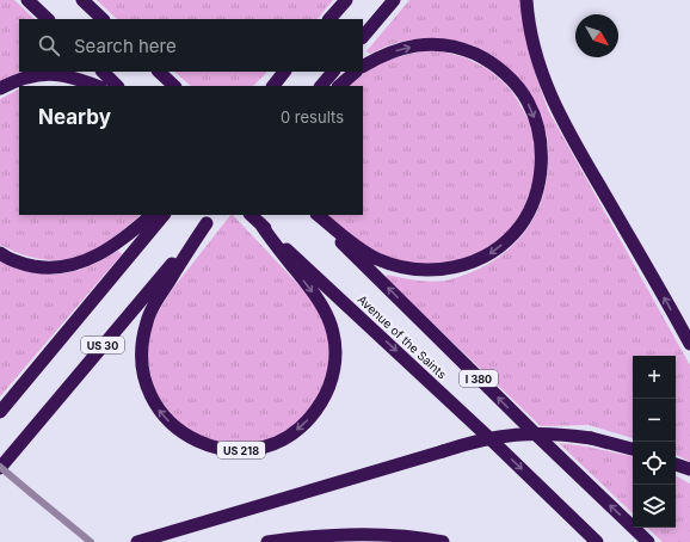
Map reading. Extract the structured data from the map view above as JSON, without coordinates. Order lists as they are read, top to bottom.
{
  "streets": {
    "highway": [
      "Avenue of the Saints",
      "US 30",
      "I 380",
      "US 218"
    ]
  },
  "crossings": [
    ["Avenue of the Saints", "US 218"],
    ["US 30", "US 218"]
  ],
  "north": "bottom right",
  "page": {
    "search": "Search here",
    "heading": ["Nearby", "0 results"],
    "map_buttons": ["+", "−"]
  }
}
